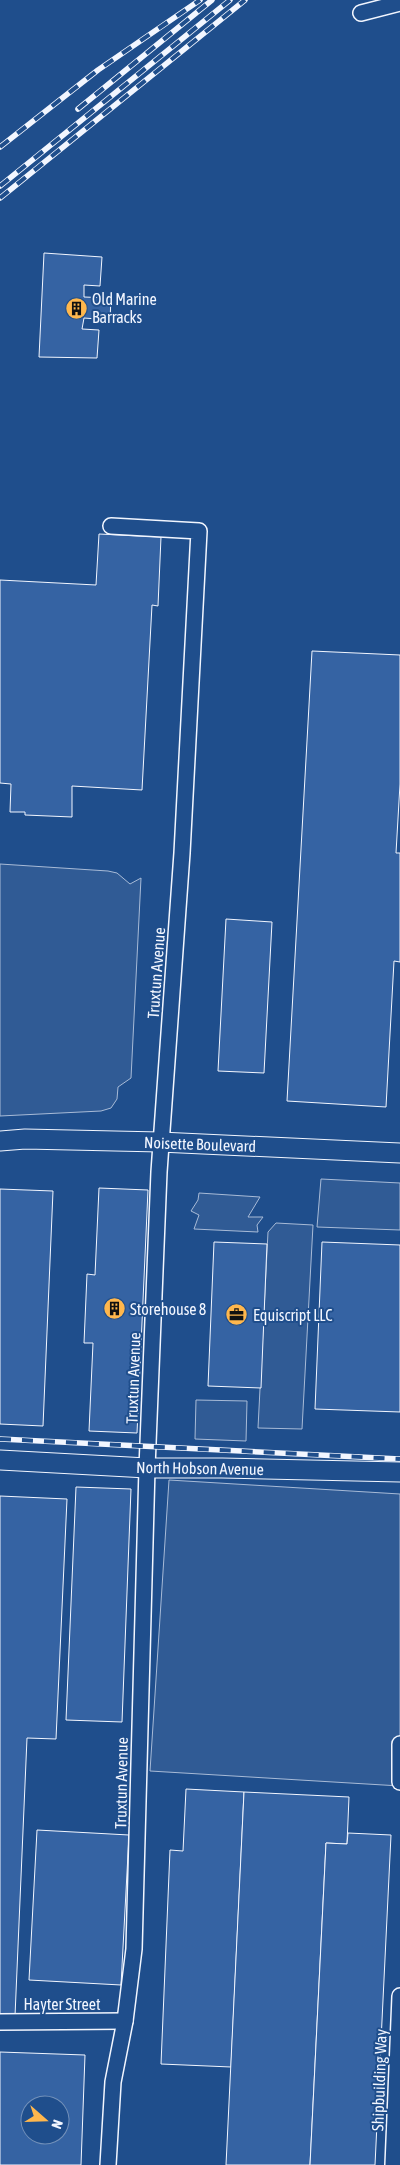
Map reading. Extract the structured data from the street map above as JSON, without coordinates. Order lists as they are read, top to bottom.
{
  "streets": {
    "street": [
      "Truxtun Avenue",
      "Noisette Boulevard",
      "North Hobson Avenue",
      "Hayter Street",
      "Shipbuilding Way"
    ]
  },
  "crossings": [
    ["Truxtun Avenue", "Noisette Boulevard"],
    ["Truxtun Avenue", "North Hobson Avenue"],
    ["Truxtun Avenue", "Hayter Street"]
  ],
  "places": {
    "building": ["Old Marine Barracks", "Storehouse 8"],
    "office": ["Equiscript LLC"]
  },
  "north": "right"
}
